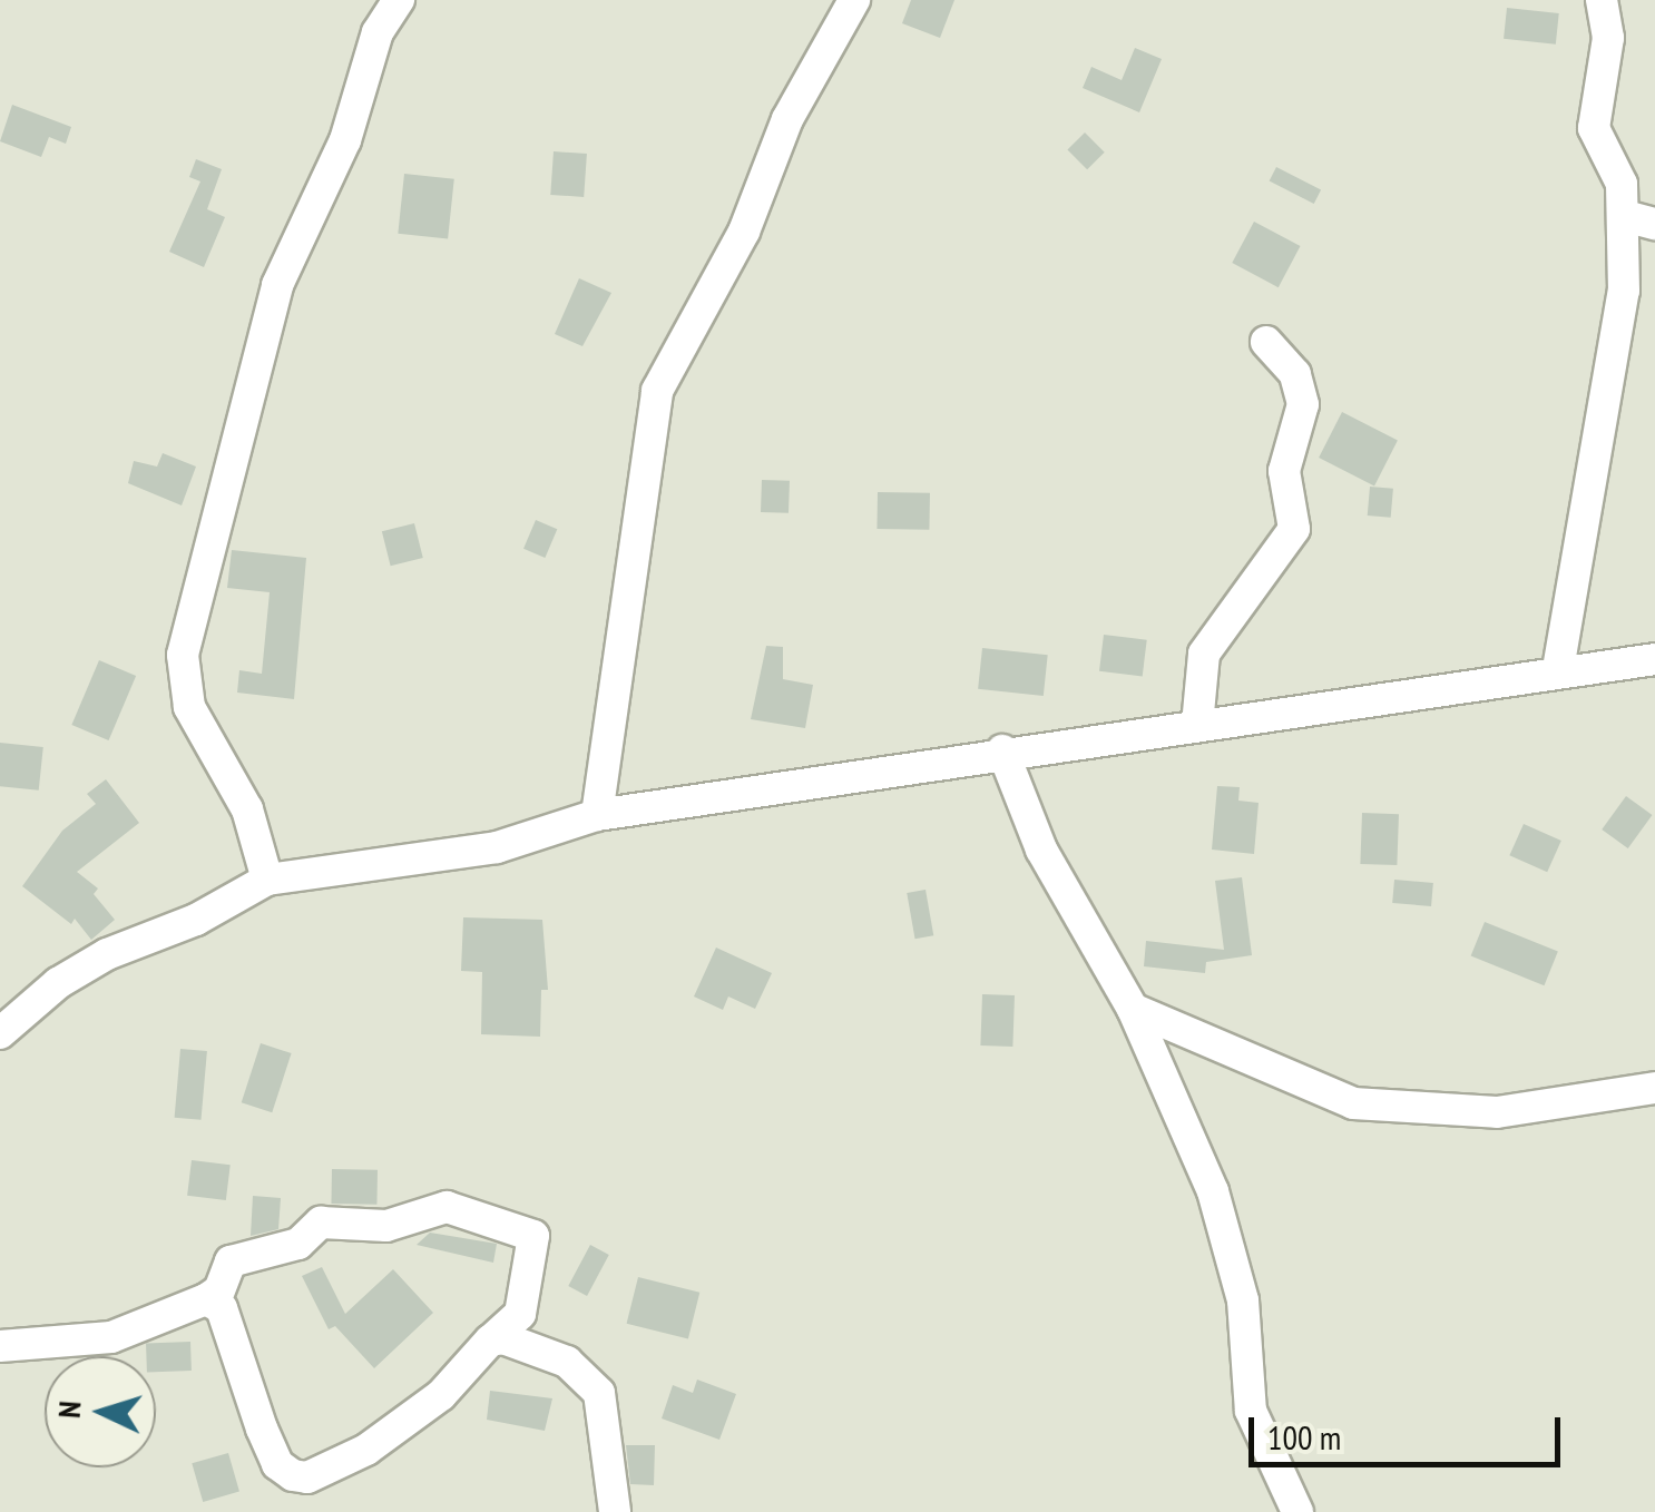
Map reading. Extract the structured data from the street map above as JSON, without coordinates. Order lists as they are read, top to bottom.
{
  "scale_bar": "100 m",
  "north": "left"
}
